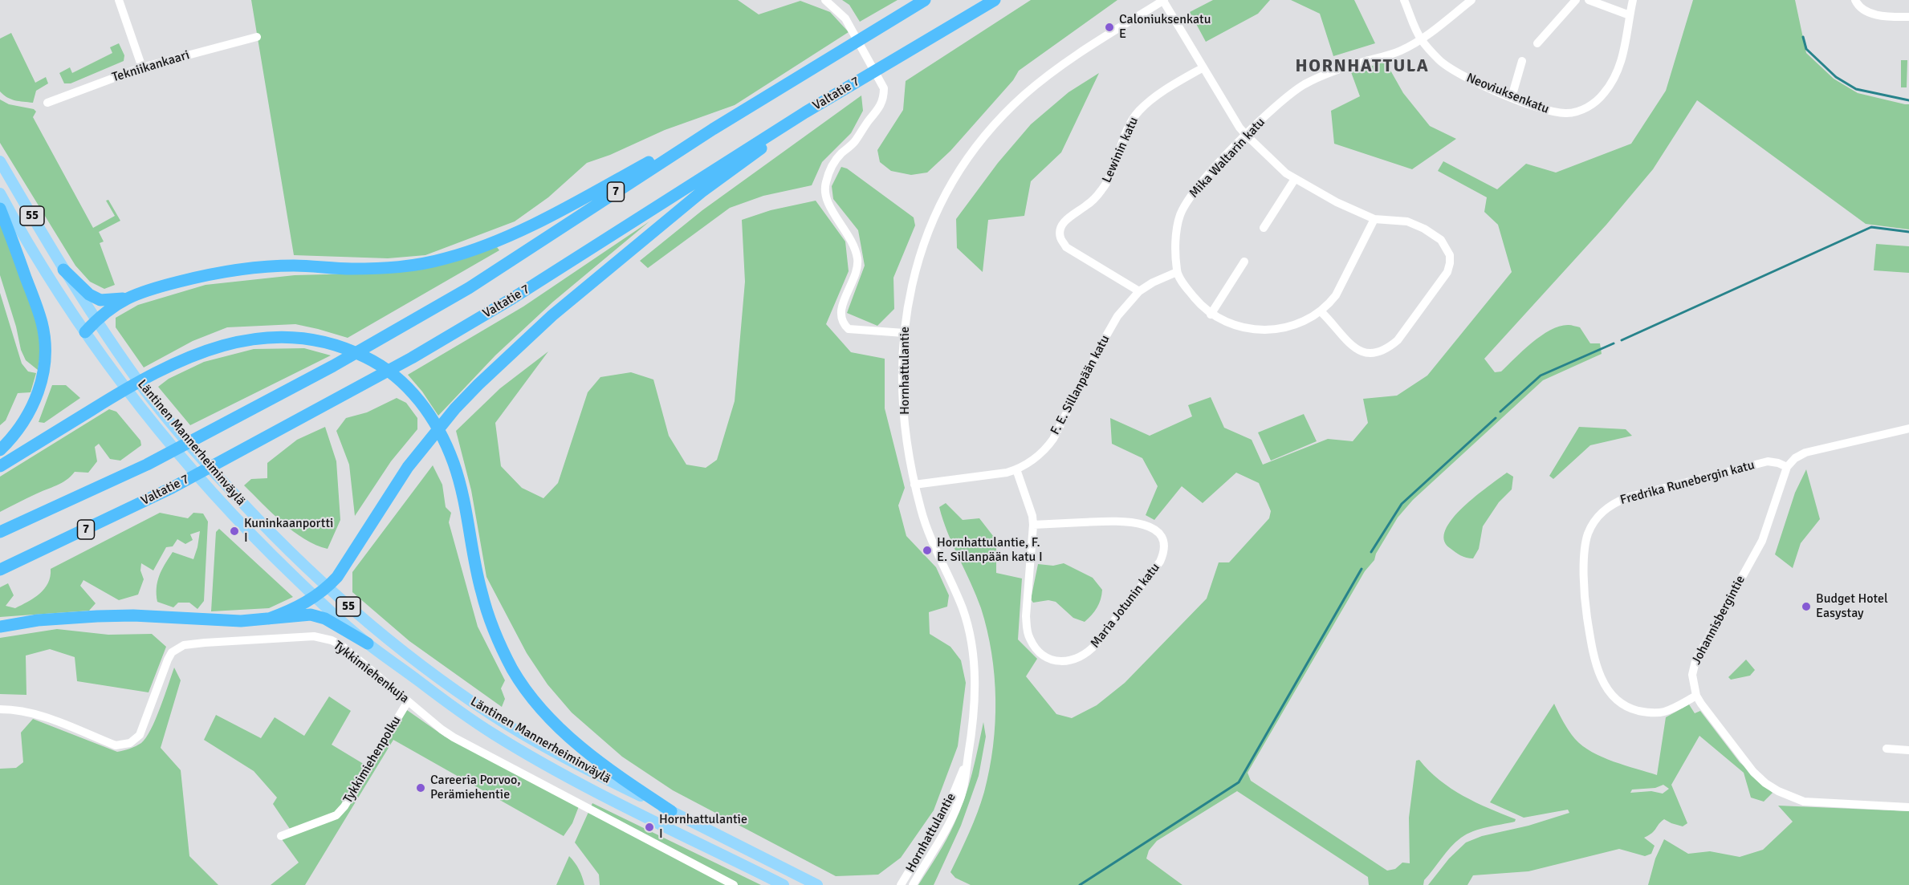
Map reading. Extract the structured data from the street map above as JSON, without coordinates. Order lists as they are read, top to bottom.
{
  "streets": {
    "highway": ["Valtatie 7", "7"],
    "main road": ["55", "Läntinen Mannerheiminväylä"],
    "street": [
      "Tekniikankaari",
      "Neoviuksenkatu",
      "Lewinin katu",
      "Mika Waltarin katu",
      "Hornhattulantie",
      "F. E. Sillanpään katu",
      "Fredrika Runebergin katu",
      "Maria Jotunin katu",
      "Johannisbergintie",
      "Tykkimiehenkuja",
      "Tykkimiehenpolku"
    ]
  },
  "crossings": [
    ["Neoviuksenkatu", "Mika Waltarin katu"],
    ["Lewinin katu", "F. E. Sillanpään katu"],
    ["Mika Waltarin katu", "F. E. Sillanpään katu"],
    ["Hornhattulantie", "F. E. Sillanpään katu"],
    ["F. E. Sillanpään katu", "Maria Jotunin katu"],
    ["Fredrika Runebergin katu", "Johannisbergintie"],
    ["Tykkimiehenkuja", "Tykkimiehenpolku"]
  ],
  "districts": ["HORNHATTULA"],
  "places": [
    "Caloniuksenkatu E",
    "Kuninkaanportti I",
    "Hornhattulantie, F. E. Sillanpään katu I",
    "Budget Hotel Easystay",
    "Careeria Porvoo, Perämiehentie",
    "Hornhattulantie I"
  ]
}
